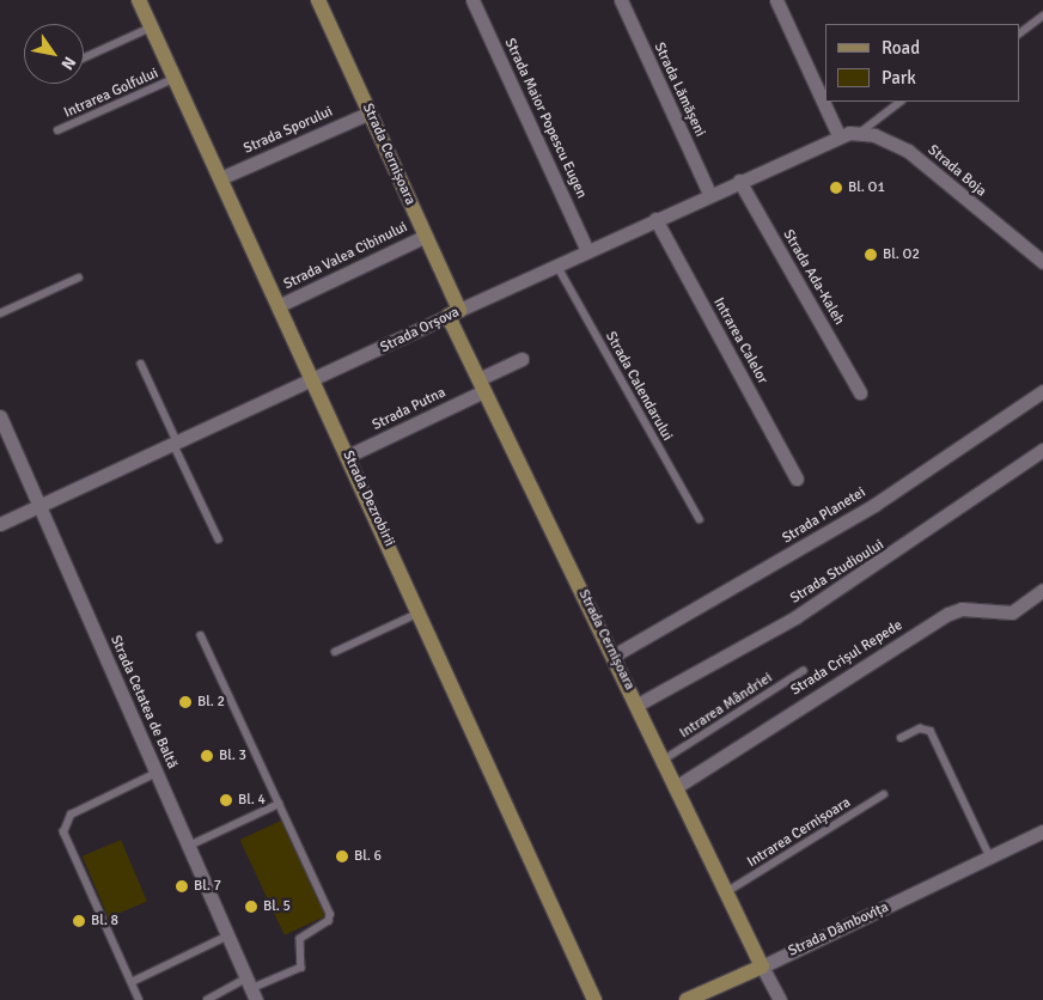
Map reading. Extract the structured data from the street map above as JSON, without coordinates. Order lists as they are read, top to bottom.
{
  "streets": {
    "street": [
      "Strada Lămășeni",
      "Strada Maior Popescu Eugen",
      "Strada Sporului",
      "Strada Cernișoara",
      "Strada Boja",
      "Strada Valea Cibinului",
      "Strada Ada-Kaleh",
      "Strada Orșova",
      "Intrarea Calelor",
      "Strada Putna",
      "Strada Dezrobirii",
      "Strada Planetei",
      "Strada Studioului",
      "Strada Crișul Repede",
      "Strada Cetatea de Baltă",
      "Strada Dâmbovița"
    ],
    "lane": [
      "Intrarea Golfului",
      "Strada Calendarului",
      "Intrarea Mândriei",
      "Intrarea Cernișoara"
    ]
  },
  "crossings": [
    ["Strada Lămășeni", "Strada Orșova"],
    ["Intrarea Golfului", "Strada Dezrobirii"],
    ["Strada Maior Popescu Eugen", "Strada Orșova"],
    ["Strada Sporului", "Strada Cernișoara"],
    ["Strada Sporului", "Strada Dezrobirii"],
    ["Strada Cernișoara", "Strada Valea Cibinului"],
    ["Strada Cernișoara", "Strada Orșova"],
    ["Strada Cernișoara", "Strada Putna"],
    ["Strada Cernișoara", "Strada Planetei"],
    ["Strada Cernișoara", "Strada Studioului"],
    ["Strada Cernișoara", "Strada Crișul Repede"],
    ["Strada Cernișoara", "Intrarea Mândriei"],
    ["Strada Cernișoara", "Intrarea Cernișoara"],
    ["Strada Cernișoara", "Strada Dâmbovița"],
    ["Strada Boja", "Strada Orșova"],
    ["Strada Valea Cibinului", "Strada Dezrobirii"],
    ["Strada Ada-Kaleh", "Strada Orșova"],
    ["Strada Orșova", "Intrarea Calelor"],
    ["Strada Orșova", "Strada Calendarului"],
    ["Strada Orșova", "Strada Dezrobirii"],
    ["Strada Orșova", "Strada Cetatea de Baltă"],
    ["Strada Putna", "Strada Dezrobirii"]
  ],
  "places": [
    "Bl. O1",
    "Bl. O2",
    "Bl. 2",
    "Bl. 3",
    "Bl. 4",
    "Bl. 6",
    "Bl. 7",
    "Bl. 5",
    "Bl. 8"
  ],
  "legend": ["Road", "Park"],
  "north": "bottom right"
}
